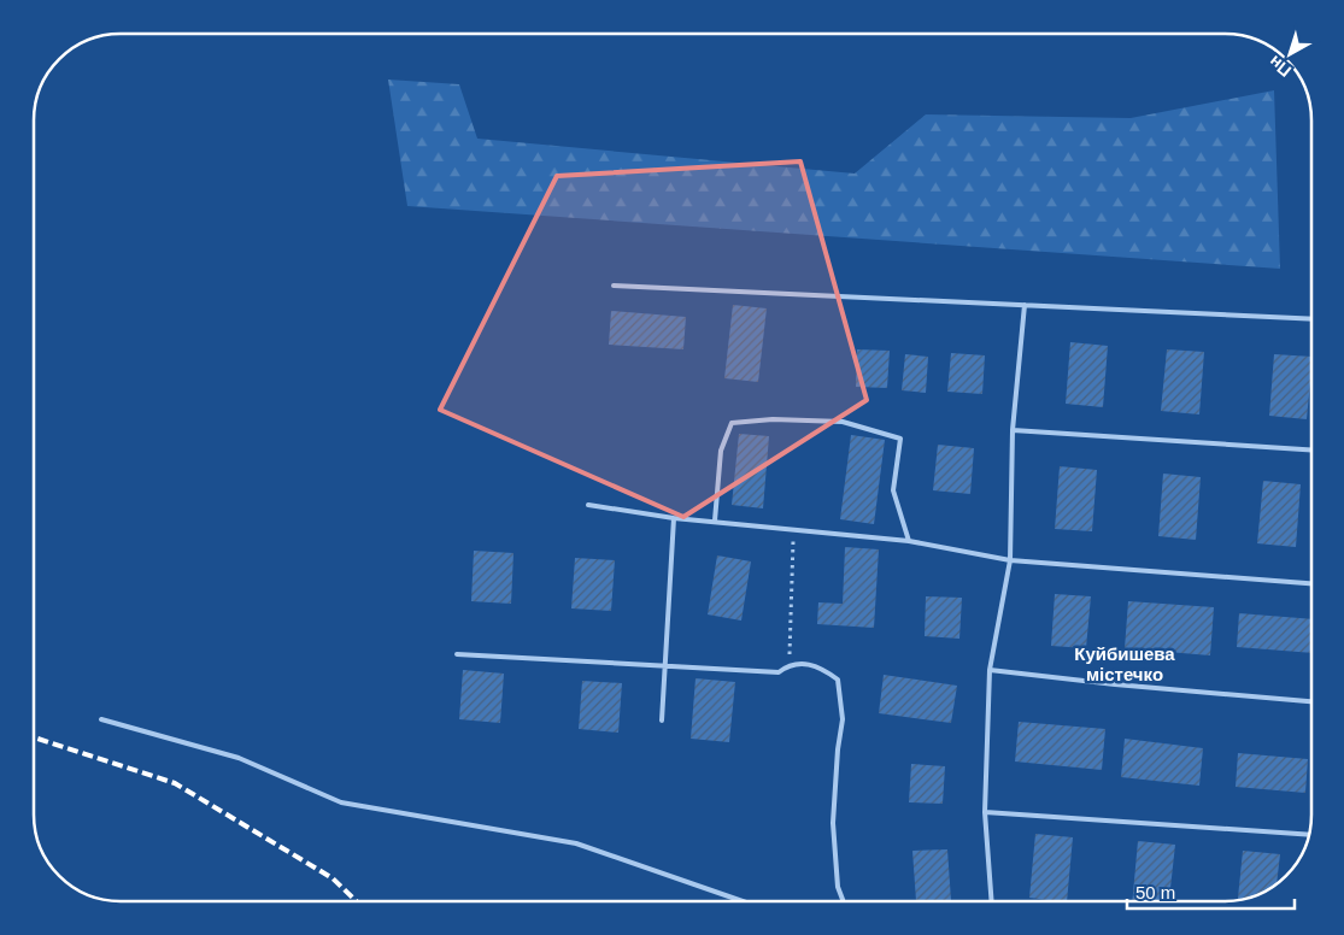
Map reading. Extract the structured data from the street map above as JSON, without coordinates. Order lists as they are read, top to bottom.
{
  "districts": ["Куйбишева містечко"],
  "scale_bar": "50 m",
  "north": "bottom left"
}
